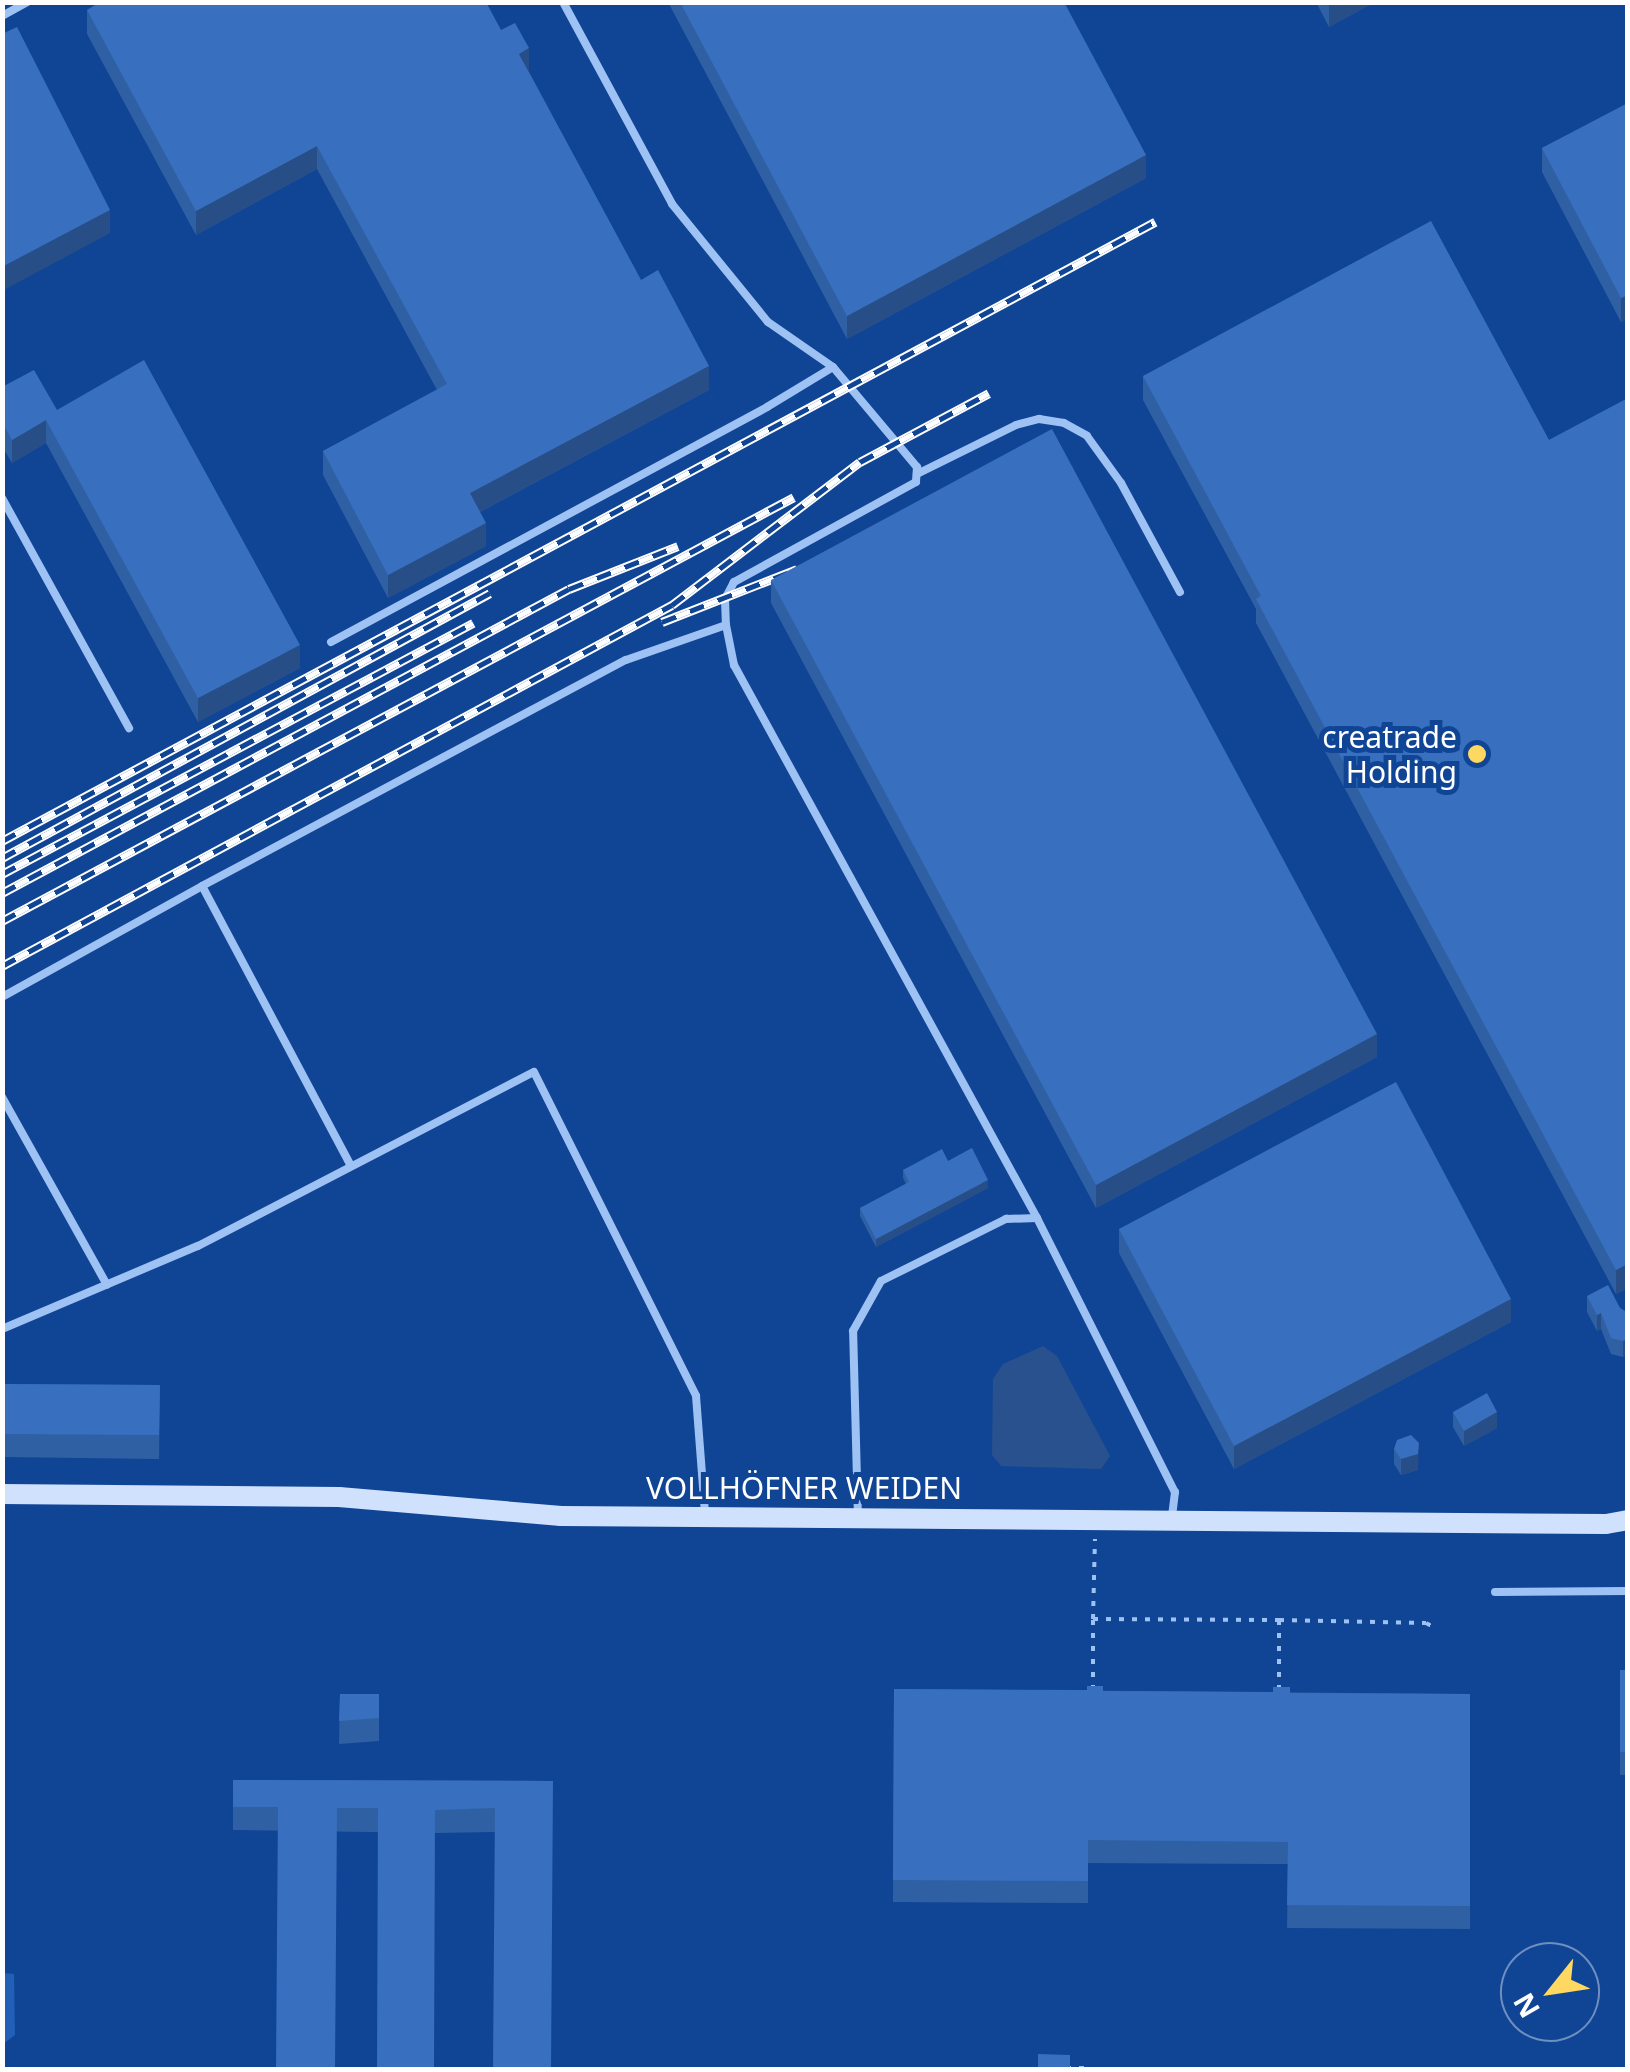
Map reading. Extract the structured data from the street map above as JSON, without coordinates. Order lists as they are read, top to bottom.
{
  "streets": {
    "main road": ["VOLLHÖFNER WEIDEN"]
  },
  "places": ["creatrade Holding"],
  "north": "bottom left"
}
